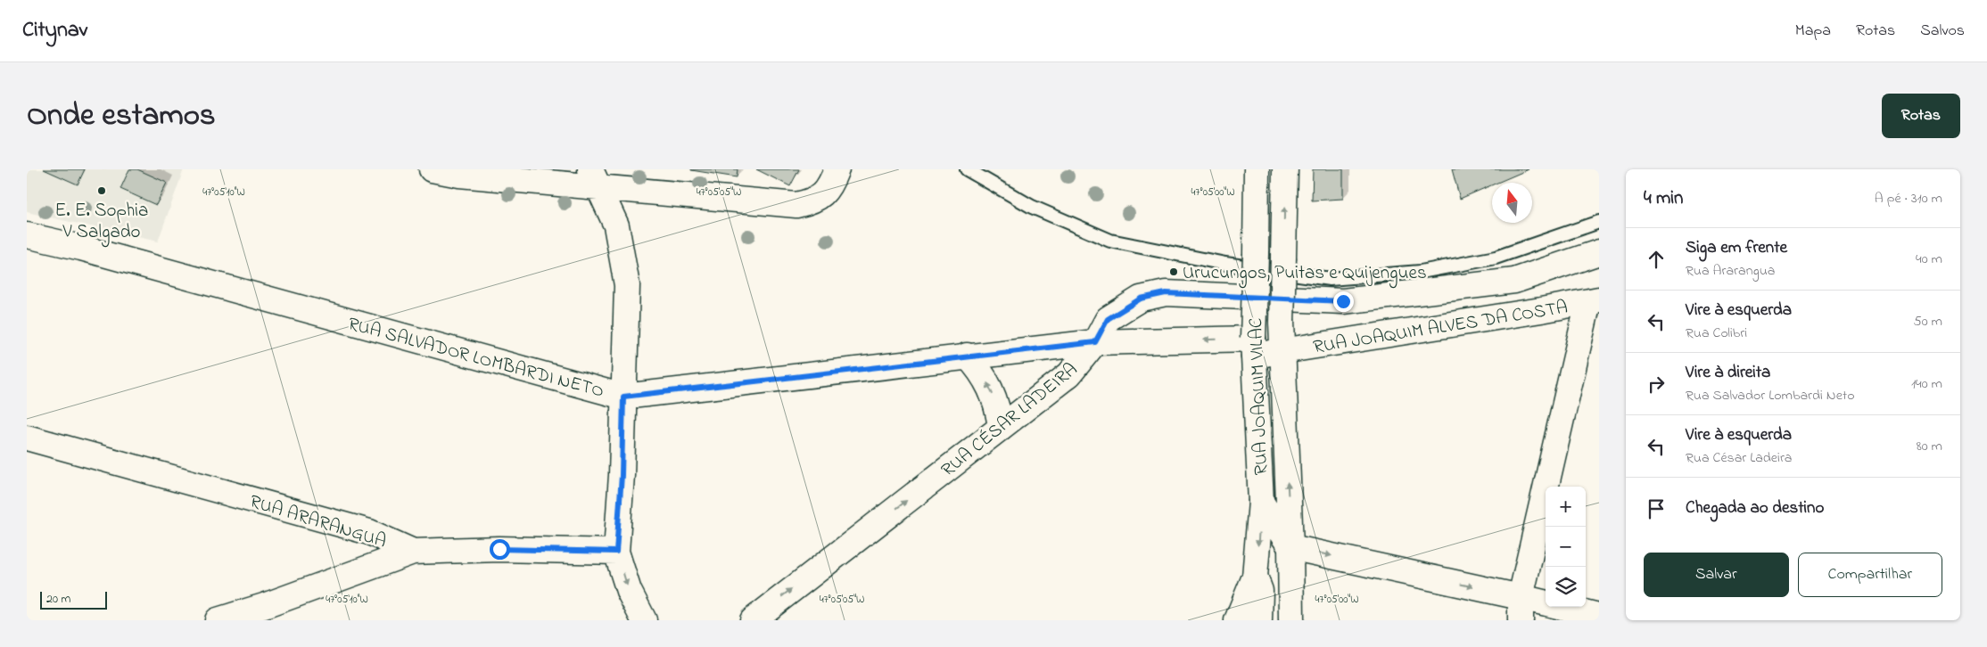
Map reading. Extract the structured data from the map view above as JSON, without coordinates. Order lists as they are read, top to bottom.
{
  "streets": {
    "street": [
      "RUA JOAQUIM ALVES DA COSTA",
      "RUA SALVADOR LOMBARDI NETO",
      "RUA JOAQUIM VILAC",
      "RUA CÉSAR LADEIRA",
      "RUA ARARANGUA"
    ]
  },
  "crossings": [
    ["RUA JOAQUIM ALVES DA COSTA", "RUA SALVADOR LOMBARDI NETO"],
    ["RUA JOAQUIM ALVES DA COSTA", "RUA JOAQUIM VILAC"],
    ["RUA SALVADOR LOMBARDI NETO", "RUA JOAQUIM VILAC"],
    ["RUA SALVADOR LOMBARDI NETO", "RUA CÉSAR LADEIRA"]
  ],
  "places": ["E. E. Sophia V Salgado", "Urucungos, Puitas e Quijengues"],
  "scale_bar": "20 m",
  "north": "top",
  "page": {
    "header": "Citynav",
    "nav": ["Mapa", "Rotas", "Salvos"],
    "title": "Onde estamos",
    "buttons": [
      "Rotas",
      ["Salvar", "Compartilhar"]
    ],
    "heading": ["4 min", "A pé · 310 m"],
    "list": [
      ["Siga em frente", "Rua Ararangua", "40 m"],
      ["Vire à esquerda", "Rua Colibri", "50 m"],
      ["Vire à direita", "Rua Salvador Lombardi Neto", "140 m"],
      ["Vire à esquerda", "Rua César Ladeira", "80 m"],
      "Chegada ao destino"
    ],
    "map_buttons": ["+", "−"],
    "scale": "20 m"
  },
  "coordinates": ["47°05'10\"W", "47°05'05\"W", "47°05'00\"W"]
}
